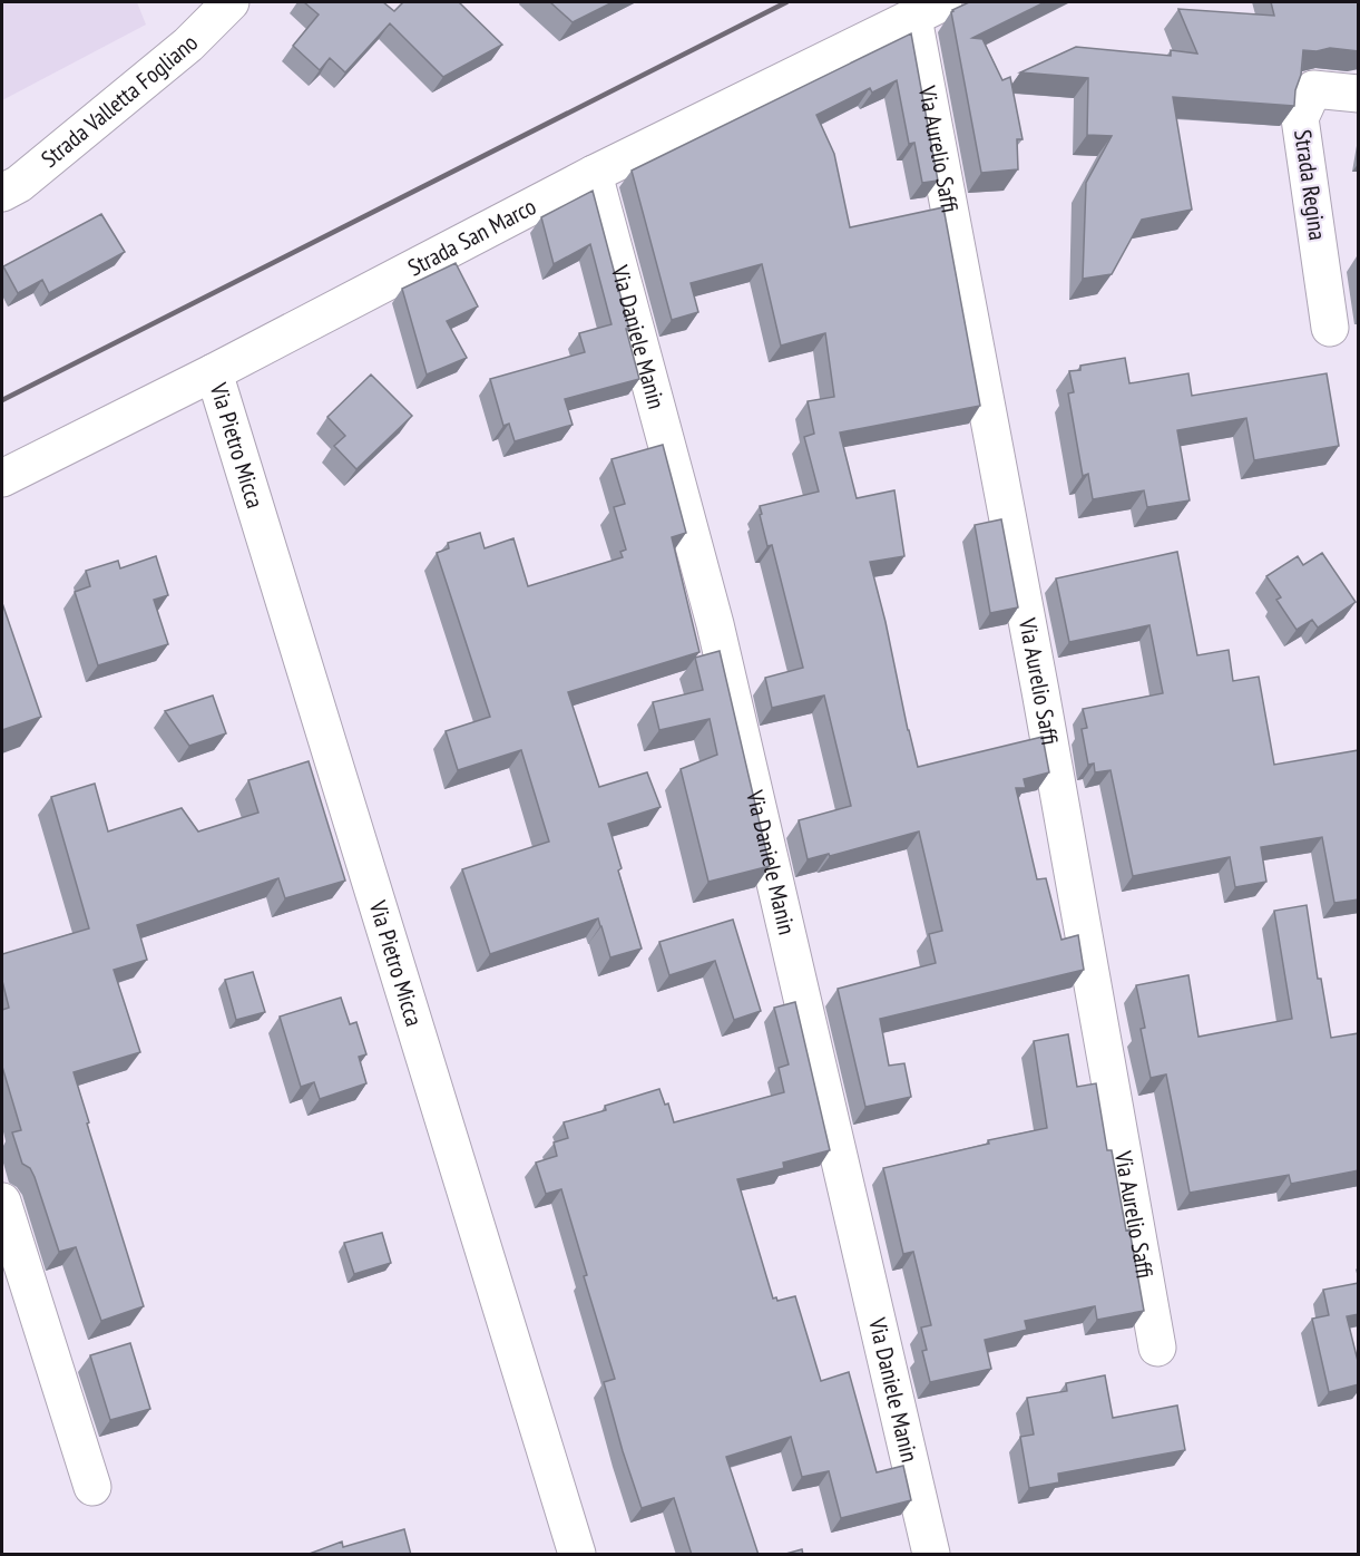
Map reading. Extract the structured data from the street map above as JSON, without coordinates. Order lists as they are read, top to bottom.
{
  "streets": {
    "street": [
      "Strada Valletta Fogliano",
      "Via Aurelio Saffi",
      "Strada Regina",
      "Strada San Marco",
      "Via Daniele Manin",
      "Via Pietro Micca"
    ]
  },
  "crossings": [
    ["Via Aurelio Saffi", "Strada San Marco"],
    ["Strada San Marco", "Via Daniele Manin"],
    ["Strada San Marco", "Via Pietro Micca"]
  ]
}
